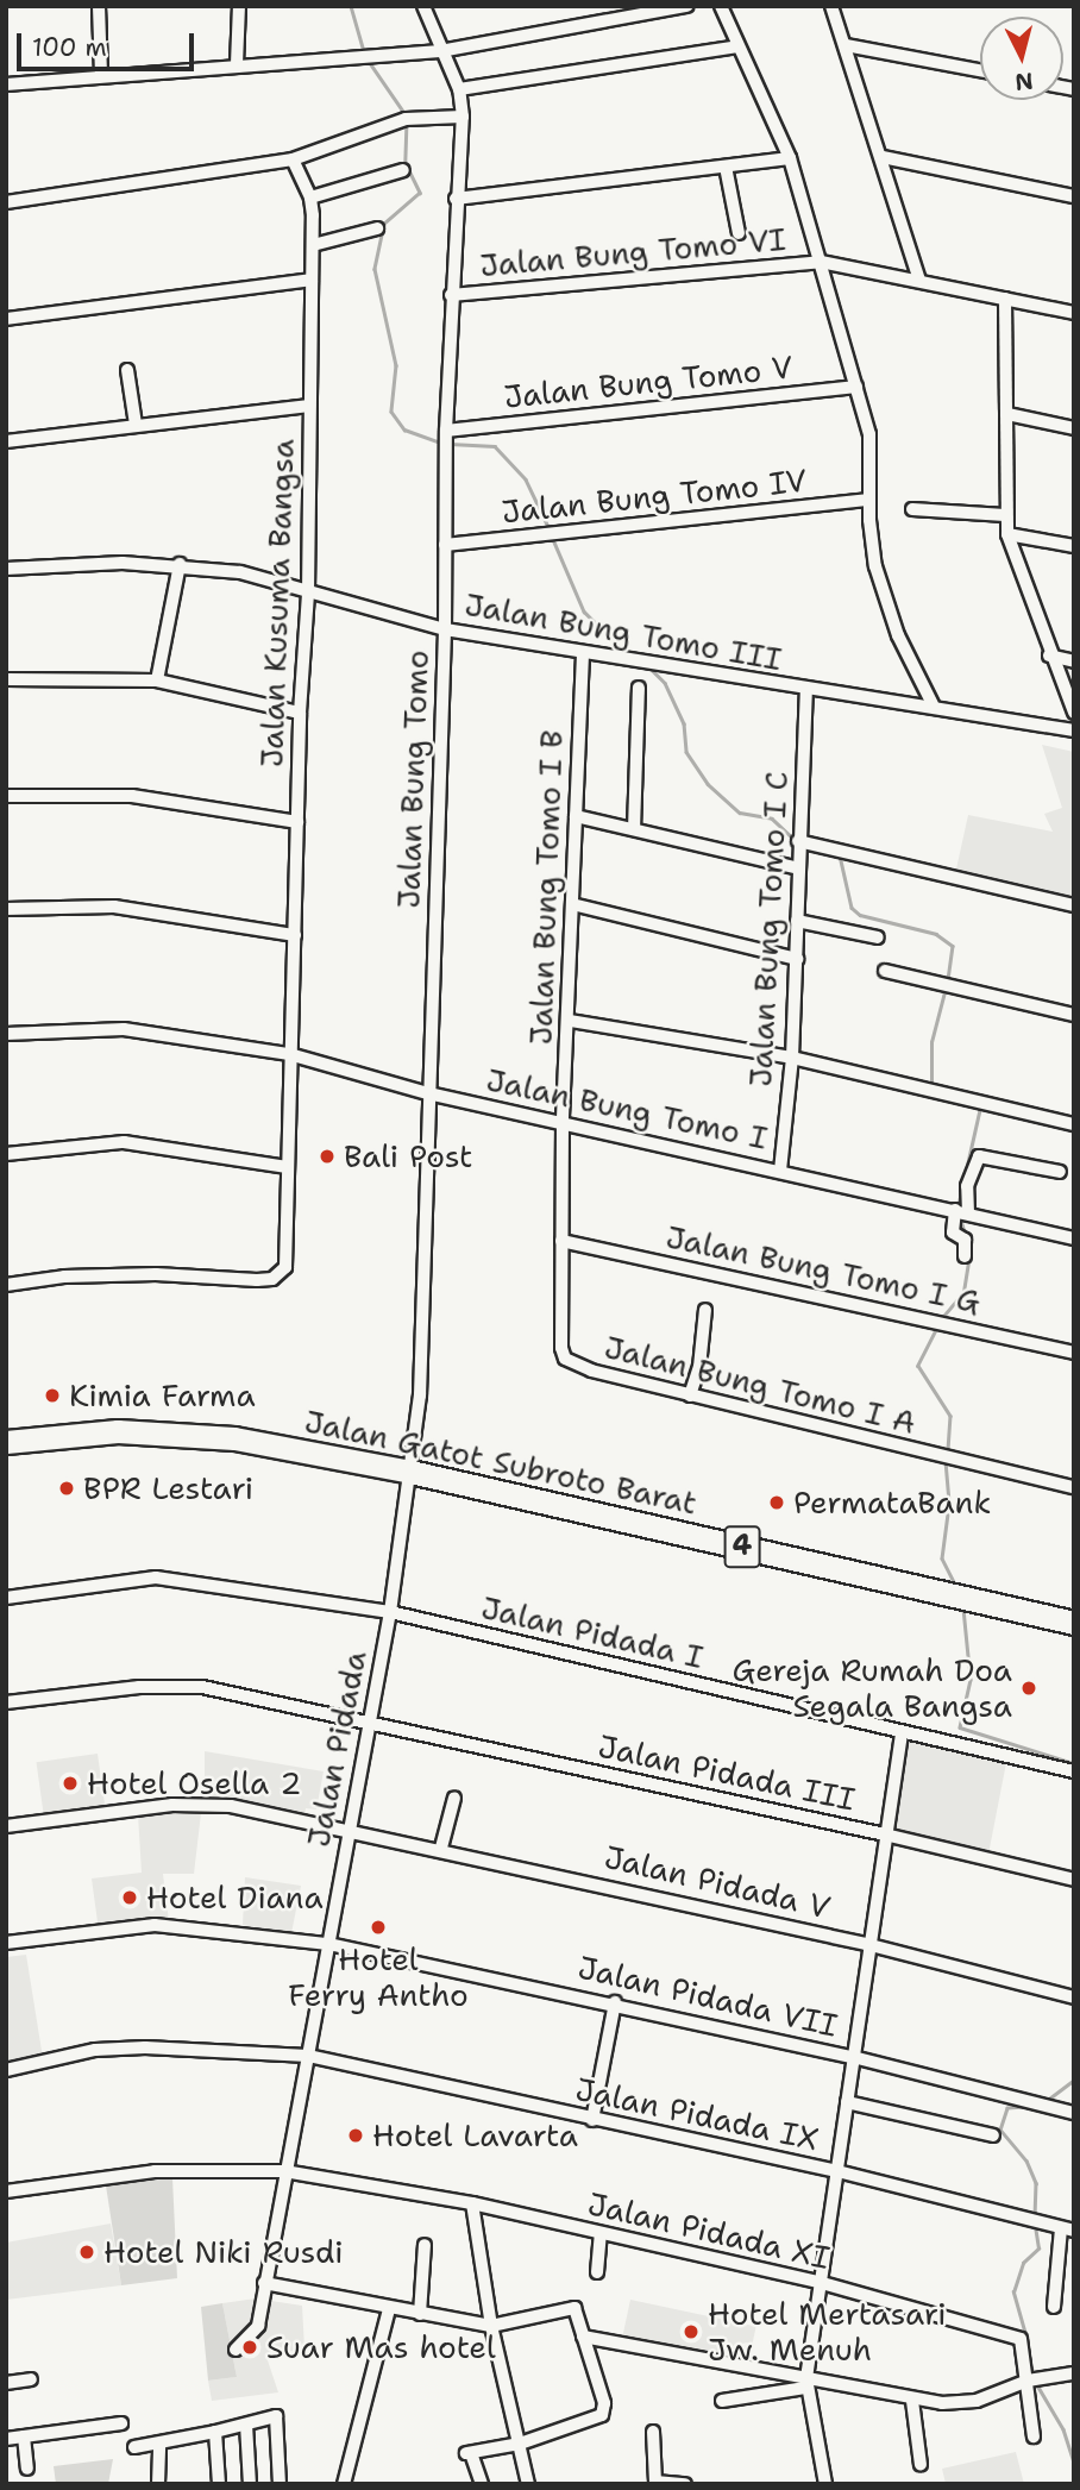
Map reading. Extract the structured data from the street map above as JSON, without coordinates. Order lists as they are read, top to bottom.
{
  "streets": {
    "highway": ["Jalan Gatot Subroto Barat", "4"],
    "street": [
      "Jalan Bung Tomo VI",
      "Jalan Bung Tomo V",
      "Jalan Bung Tomo IV",
      "Jalan Kusuma Bangsa",
      "Jalan Bung Tomo III",
      "Jalan Bung Tomo",
      "Jalan Bung Tomo I B",
      "Jalan Bung Tomo I C",
      "Jalan Bung Tomo I",
      "Jalan Bung Tomo I G",
      "Jalan Bung Tomo I A",
      "Jalan Pidada I",
      "Jalan Pidada",
      "Jalan Pidada III",
      "Jalan Pidada V",
      "Jalan Pidada VII",
      "Jalan Pidada IX",
      "Jalan Pidada XI"
    ]
  },
  "crossings": [
    ["Jalan Bung Tomo VI", "Jalan Bung Tomo"],
    ["Jalan Bung Tomo V", "Jalan Bung Tomo"],
    ["Jalan Bung Tomo IV", "Jalan Bung Tomo"],
    ["Jalan Kusuma Bangsa", "Jalan Bung Tomo III"],
    ["Jalan Kusuma Bangsa", "Jalan Bung Tomo I"],
    ["Jalan Bung Tomo III", "Jalan Bung Tomo"],
    ["Jalan Bung Tomo III", "Jalan Bung Tomo I B"],
    ["Jalan Bung Tomo III", "Jalan Bung Tomo I C"],
    ["Jalan Bung Tomo", "Jalan Bung Tomo I"],
    ["Jalan Bung Tomo", "Jalan Gatot Subroto Barat"],
    ["Jalan Bung Tomo", "Jalan Pidada"],
    ["Jalan Bung Tomo I B", "Jalan Bung Tomo I"],
    ["Jalan Bung Tomo I B", "Jalan Bung Tomo I A"],
    ["Jalan Bung Tomo I C", "Jalan Bung Tomo I"],
    ["Jalan Bung Tomo I", "Jalan Bung Tomo I A"],
    ["Jalan Bung Tomo I G", "Jalan Bung Tomo I A"],
    ["Jalan Gatot Subroto Barat", "Jalan Pidada"],
    ["Jalan Pidada I", "Jalan Pidada"],
    ["Jalan Pidada", "Jalan Pidada III"],
    ["Jalan Pidada", "Jalan Pidada V"],
    ["Jalan Pidada", "Jalan Pidada VII"],
    ["Jalan Pidada", "Jalan Pidada IX"],
    ["Jalan Pidada", "Jalan Pidada XI"]
  ],
  "places": [
    "Bali Post",
    "Kimia Farma",
    "BPR Lestari",
    "PermataBank",
    "Gereja Rumah Doa Segala Bangsa",
    "Hotel Osella 2",
    "Hotel Diana",
    "Hotel Ferry Antho",
    "Hotel Lavarta",
    "Hotel Niki Rusdi",
    "Hotel Mertasari Jw. Menuh",
    "Suar Mas hotel"
  ],
  "scale_bar": "100 m",
  "north": "bottom"
}
